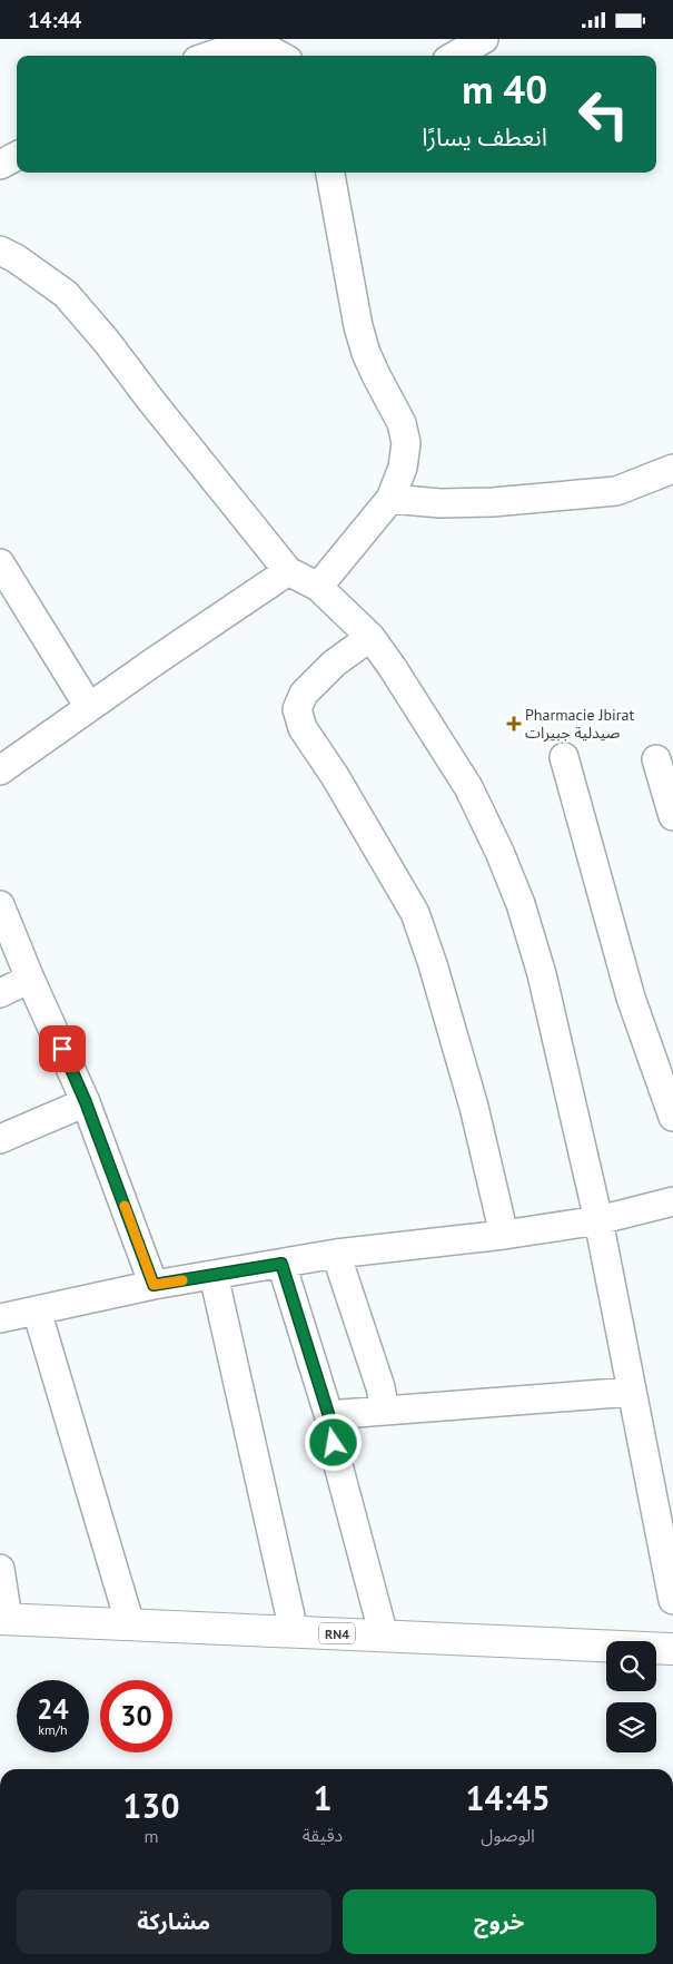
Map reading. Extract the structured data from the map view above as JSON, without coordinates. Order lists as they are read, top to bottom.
{
  "streets": {
    "main road": ["RN4"]
  },
  "places": {
    "health": ["Pharmacie Jbirat صيدلية جبيرات"]
  },
  "page": {
    "status": "14:44",
    "turn": ["40 m", "انعطف يسارًا"],
    "speed": "24 km/h",
    "limit": "30",
    "eta": [
      "14:45",
      "الوصول",
      "1",
      "دقيقة",
      "130",
      "m"
    ],
    "buttons": ["خروج", "مشاركة"]
  }
}
